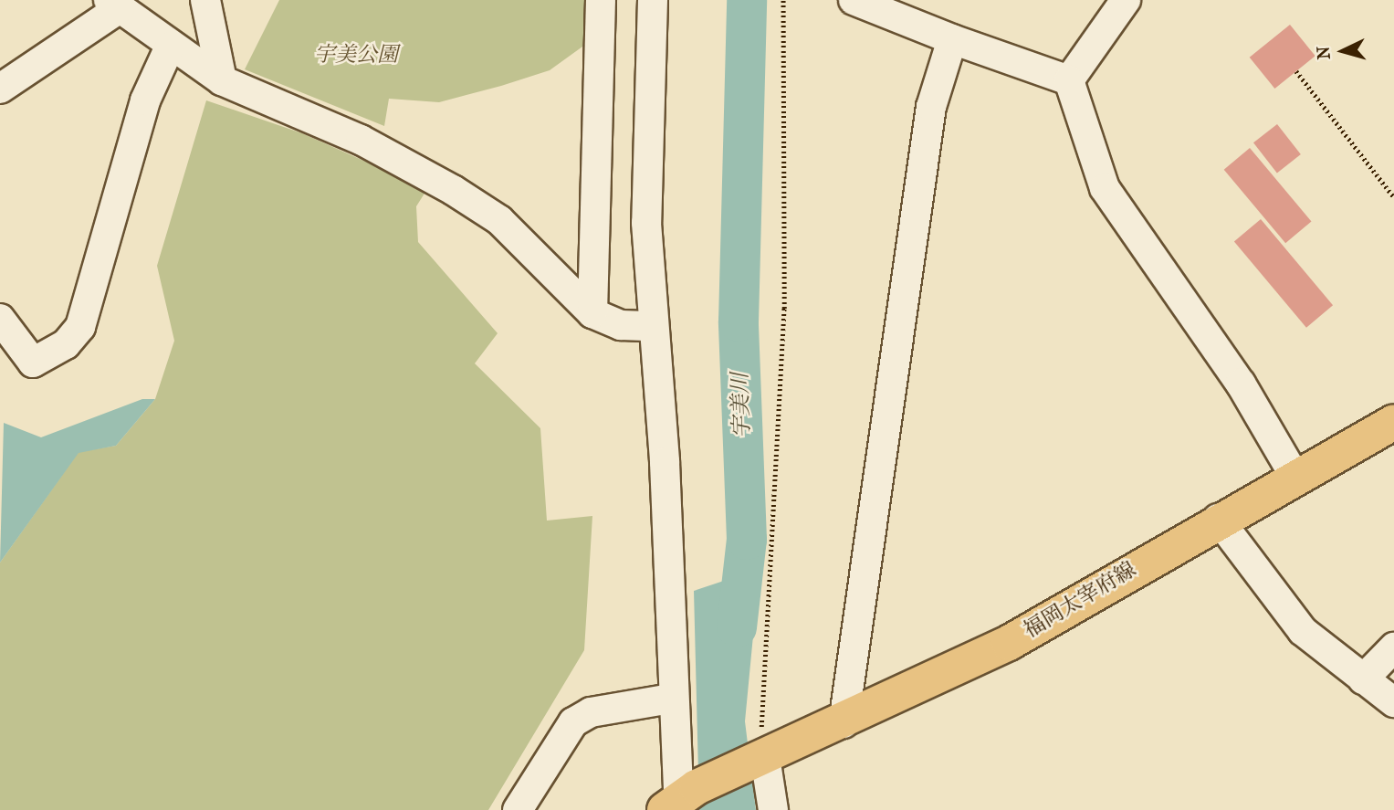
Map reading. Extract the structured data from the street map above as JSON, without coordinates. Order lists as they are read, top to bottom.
{
  "streets": {
    "main road": ["福岡太宰府線"]
  },
  "water": ["宇美川"],
  "parks": ["宇美公園"],
  "north": "left"
}
